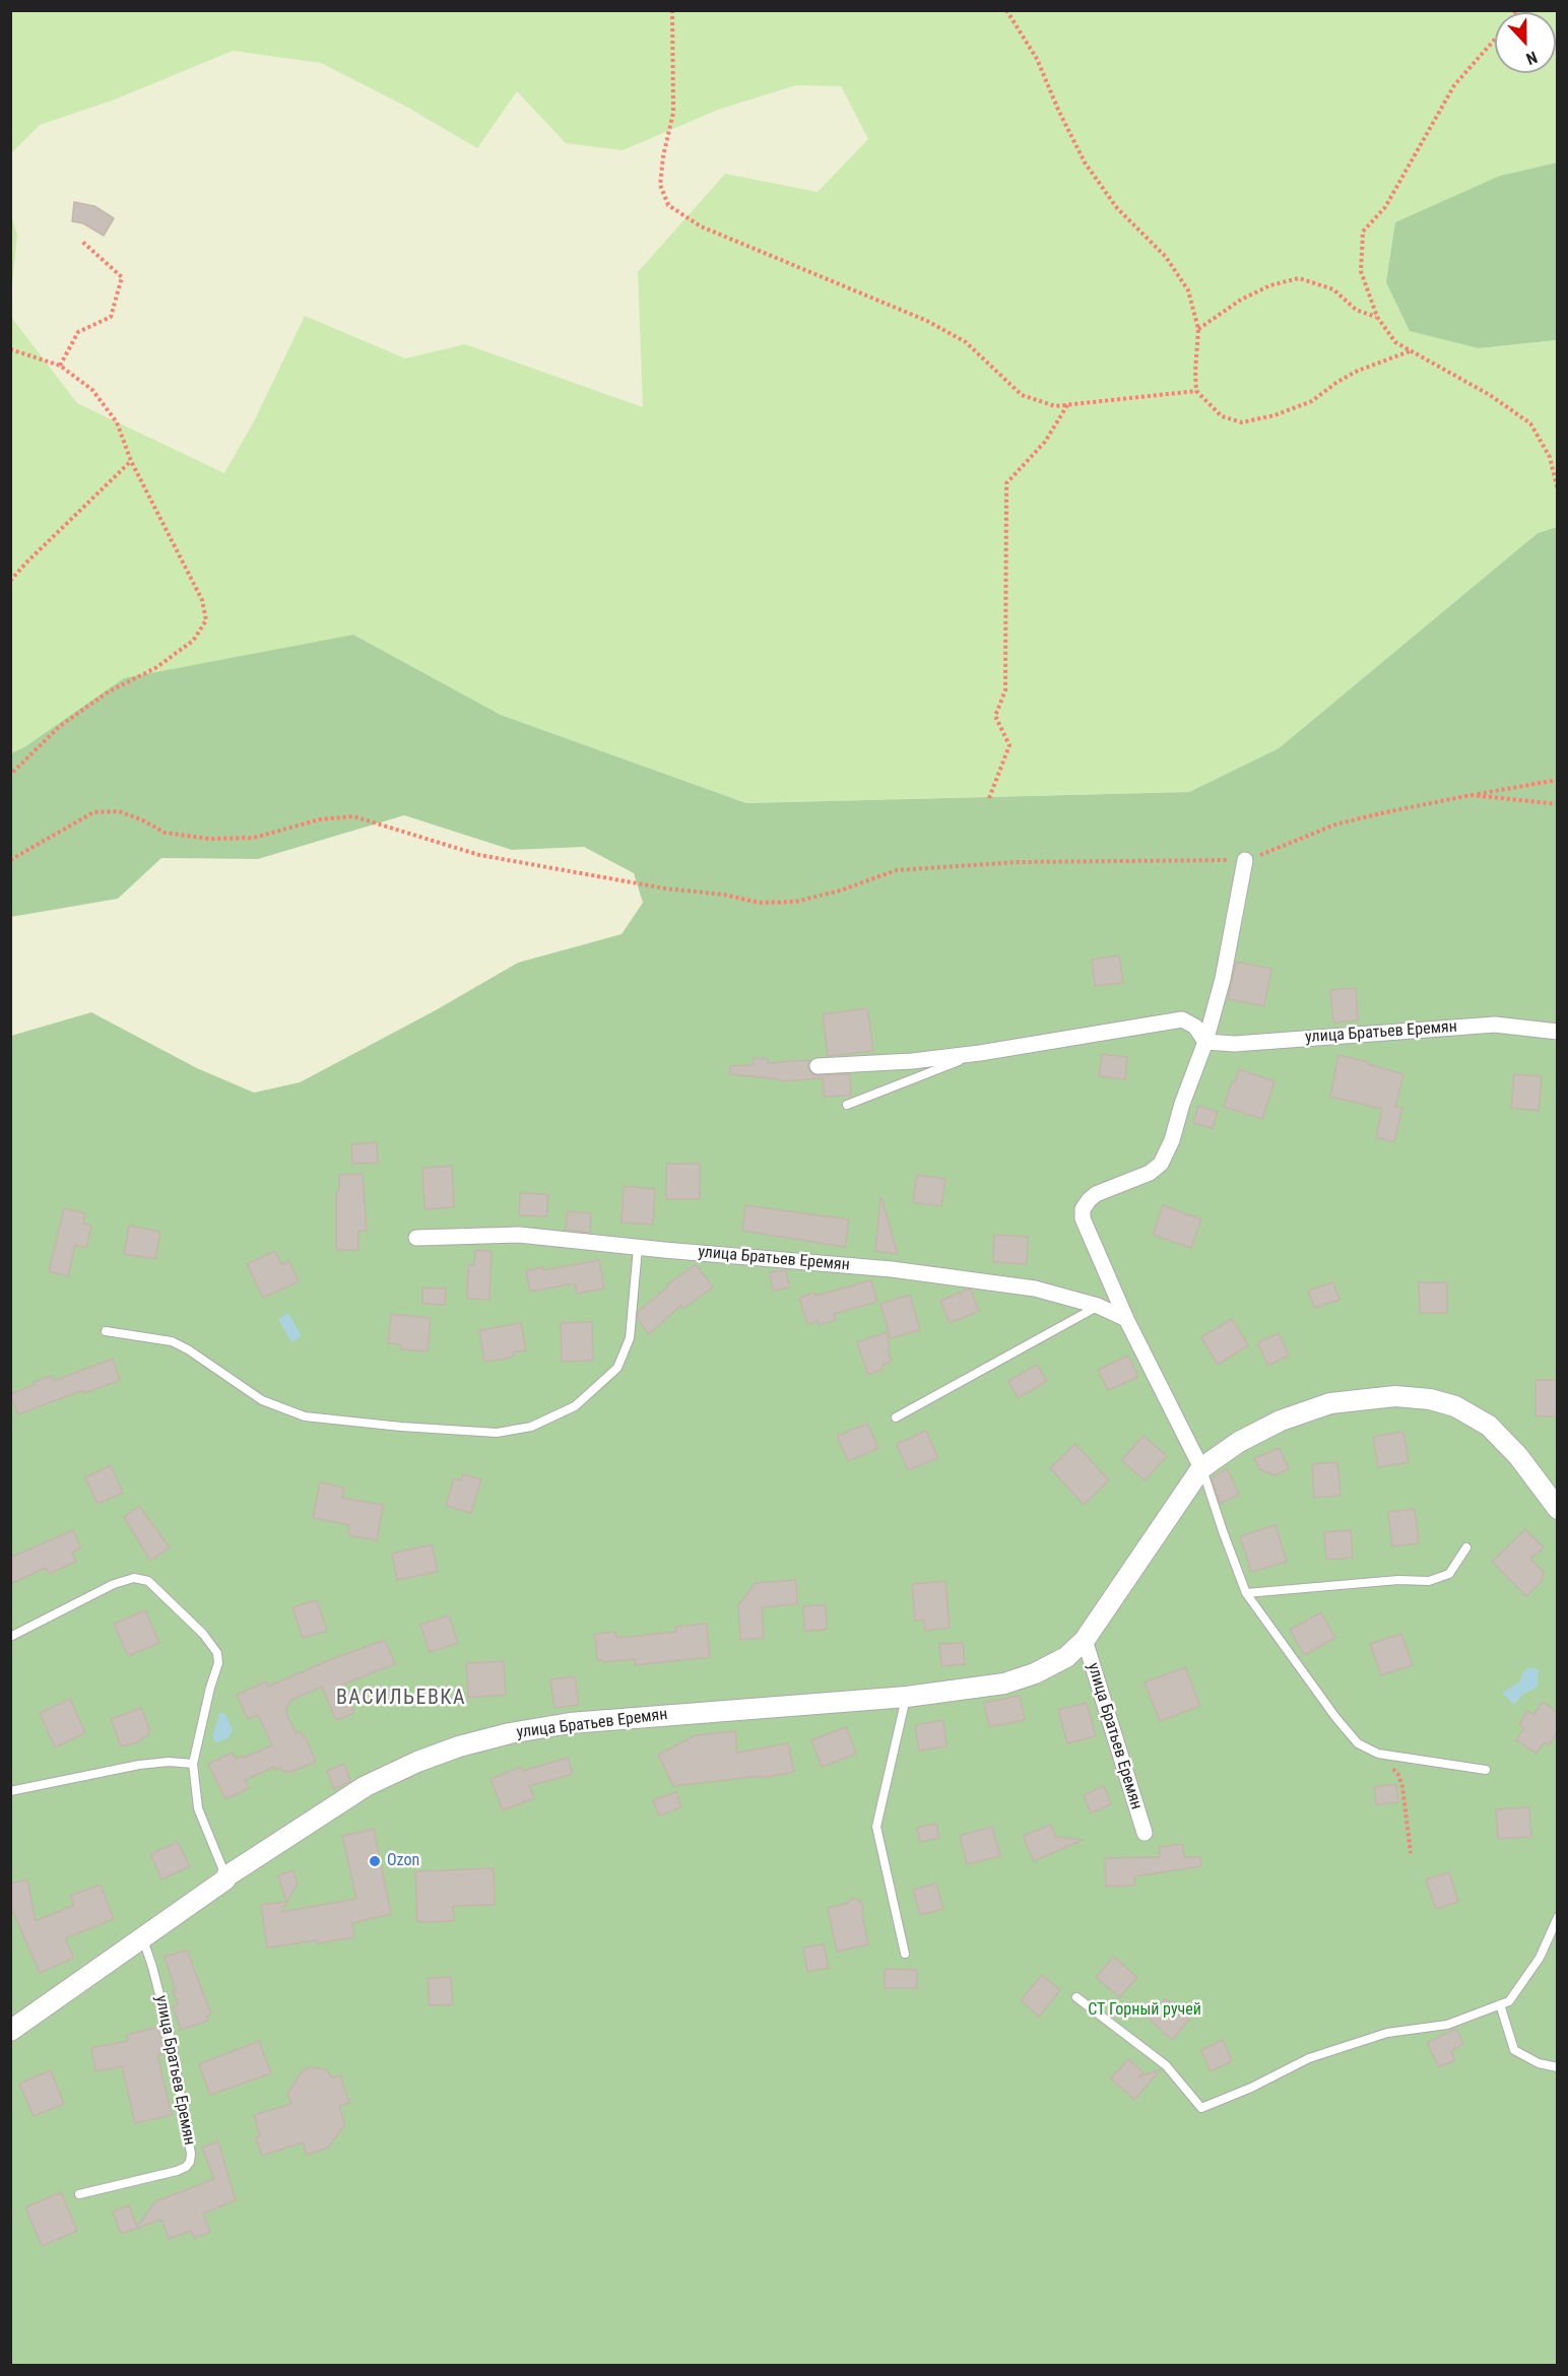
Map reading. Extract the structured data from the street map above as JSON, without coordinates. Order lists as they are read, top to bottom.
{
  "streets": {
    "street": ["улица Братьев Еремян"]
  },
  "districts": ["ВАСИЛЬЕВКА"],
  "parks": ["СТ Горный ручей"],
  "places": ["Ozon"],
  "north": "bottom"
}
